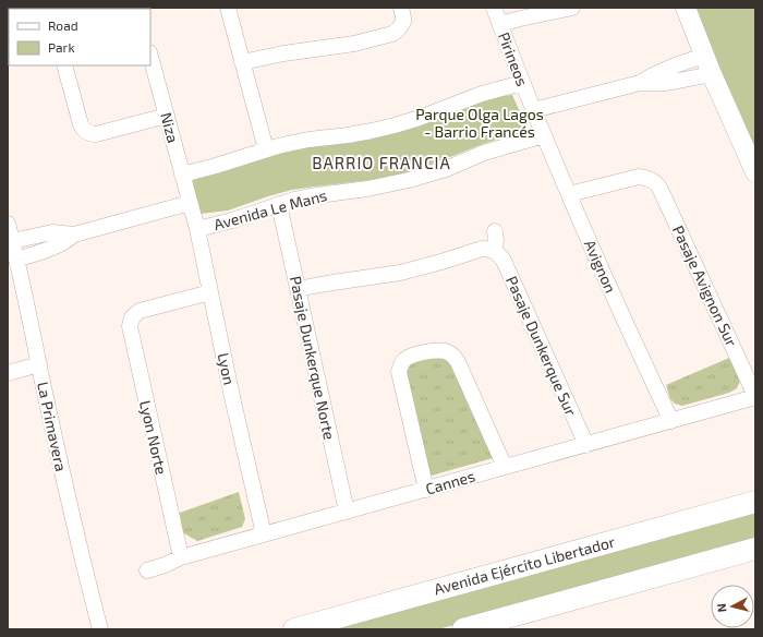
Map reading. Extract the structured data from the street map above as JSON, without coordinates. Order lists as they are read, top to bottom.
{
  "streets": {
    "main road": ["Avenida Ejército Libertador"],
    "street": [
      "Pirineos",
      "Niza",
      "Avenida Le Mans",
      "Avignon",
      "Pasaje Avignon Sur",
      "Pasaje Dunkerque Sur",
      "Pasaje Dunkerque Norte",
      "Lyon",
      "La Primavera",
      "Lyon Norte",
      "Cannes"
    ]
  },
  "crossings": [
    ["Pirineos", "Avignon"],
    ["Niza", "Lyon"],
    ["Avenida Le Mans", "Avignon"],
    ["Avenida Le Mans", "Pasaje Dunkerque Norte"],
    ["Avenida Le Mans", "Lyon"],
    ["Avignon", "Pasaje Avignon Sur"],
    ["Avignon", "Cannes"],
    ["Pasaje Avignon Sur", "Cannes"],
    ["Pasaje Dunkerque Sur", "Cannes"],
    ["Pasaje Dunkerque Norte", "Cannes"],
    ["Lyon", "Lyon Norte"],
    ["Lyon", "Cannes"],
    ["Lyon Norte", "Cannes"]
  ],
  "districts": ["BARRIO FRANCIA"],
  "parks": ["Parque Olga Lagos - Barrio Francés"],
  "legend": ["Road", "Park"],
  "north": "left"
}
